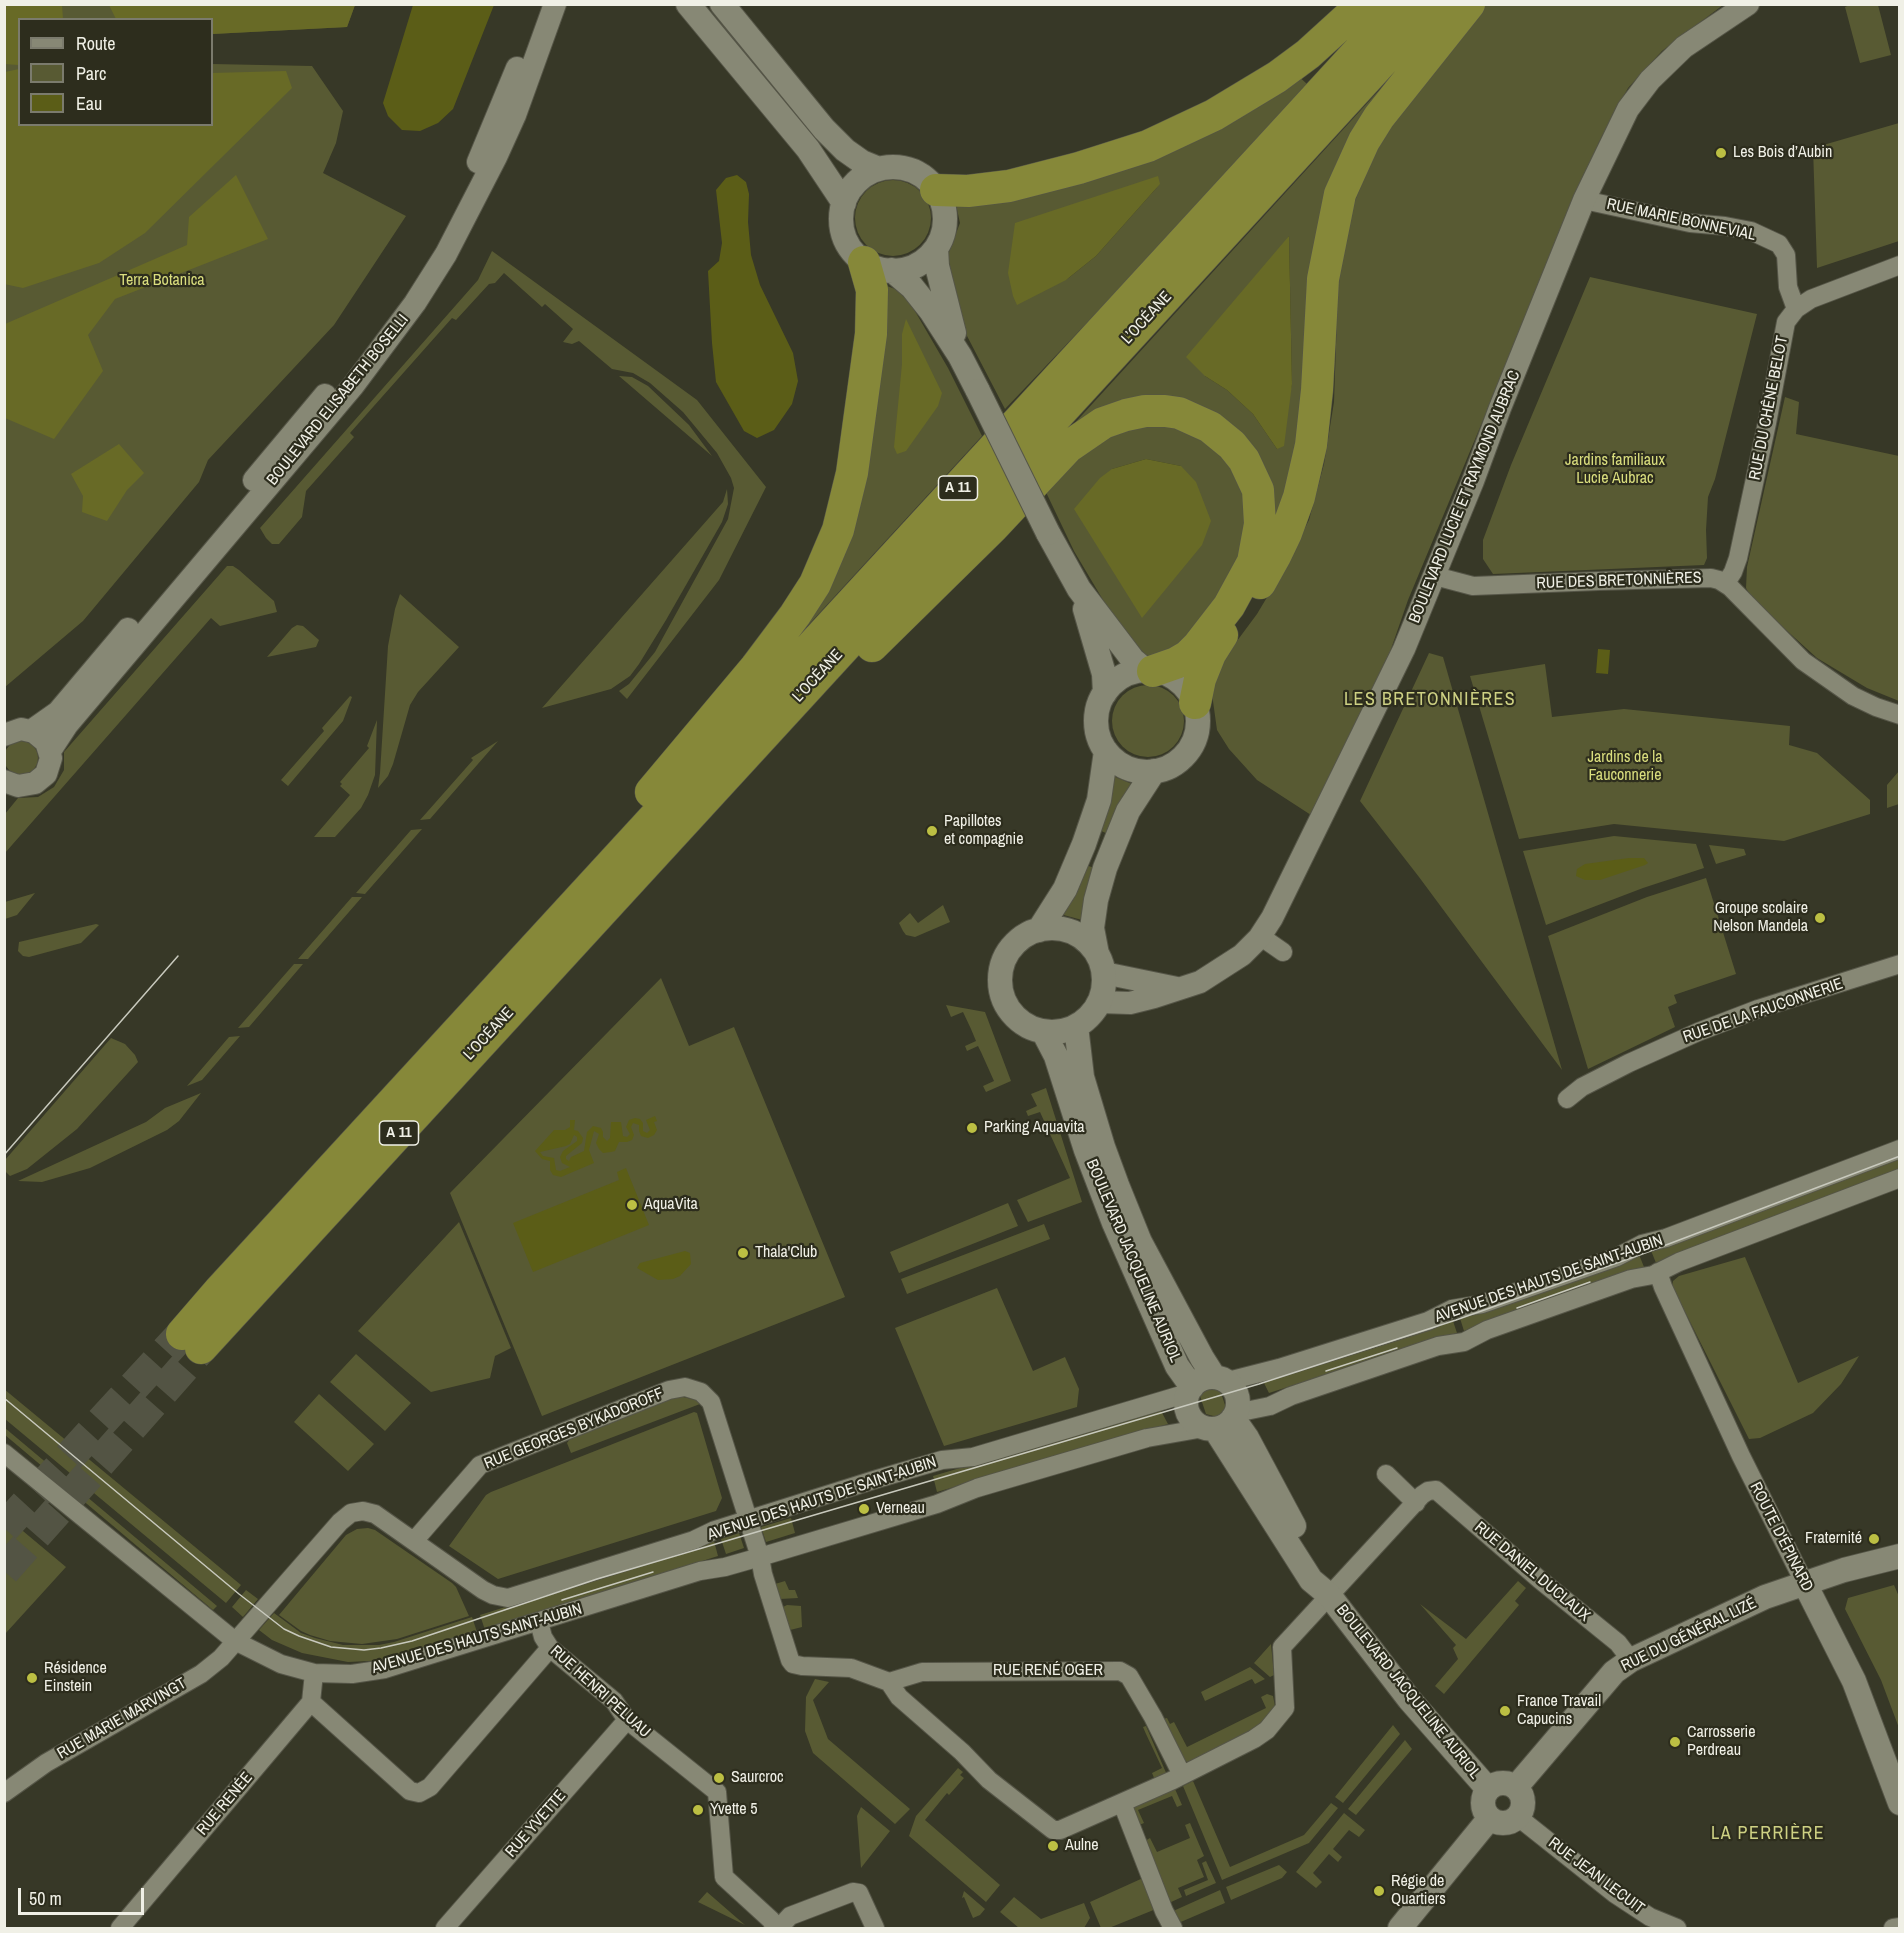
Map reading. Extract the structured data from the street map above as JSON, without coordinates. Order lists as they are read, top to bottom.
{
  "streets": {
    "highway": ["L’OCÉANE", "A 11"],
    "main road": ["BOULEVARD JACQUELINE AURIOL", "ROUTE D'ÉPINARD", "RUE DU GÉNÉRAL LIZÉ"],
    "street": [
      "RUE MARIE BONNEVIAL",
      "BOULEVARD ELISABETH BOSELLI",
      "RUE DU CHÊNE BELOT",
      "BOULEVARD LUCIE ET RAYMOND AUBRAC",
      "RUE DES BRETONNIÈRES",
      "RUE DE LA FAUCONNERIE",
      "AVENUE DES HAUTS DE SAINT-AUBIN",
      "RUE GEORGES BYKADOROFF",
      "RUE DANIEL DUCLAUX",
      "AVENUE DES HAUTS SAINT-AUBIN",
      "RUE RENÉ OGER",
      "RUE HENRI PELUAU",
      "RUE MARIE MARVINGT",
      "RUE RENÉE",
      "RUE YVETTE",
      "RUE JEAN LECUIT"
    ]
  },
  "crossings": [
    ["RUE MARIE BONNEVIAL", "RUE DU CHÊNE BELOT"],
    ["RUE MARIE BONNEVIAL", "BOULEVARD LUCIE ET RAYMOND AUBRAC"],
    ["RUE DU CHÊNE BELOT", "RUE DES BRETONNIÈRES"],
    ["BOULEVARD LUCIE ET RAYMOND AUBRAC", "RUE DES BRETONNIÈRES"],
    ["BOULEVARD LUCIE ET RAYMOND AUBRAC", "BOULEVARD JACQUELINE AURIOL"],
    ["BOULEVARD JACQUELINE AURIOL", "AVENUE DES HAUTS DE SAINT-AUBIN"],
    ["BOULEVARD JACQUELINE AURIOL", "RUE DU GÉNÉRAL LIZÉ"],
    ["BOULEVARD JACQUELINE AURIOL", "RUE JEAN LECUIT"],
    ["AVENUE DES HAUTS DE SAINT-AUBIN", "RUE GEORGES BYKADOROFF"],
    ["AVENUE DES HAUTS DE SAINT-AUBIN", "ROUTE D'ÉPINARD"],
    ["AVENUE DES HAUTS DE SAINT-AUBIN", "AVENUE DES HAUTS SAINT-AUBIN"],
    ["AVENUE DES HAUTS DE SAINT-AUBIN", "RUE MARIE MARVINGT"],
    ["RUE GEORGES BYKADOROFF", "AVENUE DES HAUTS SAINT-AUBIN"],
    ["RUE GEORGES BYKADOROFF", "RUE MARIE MARVINGT"],
    ["ROUTE D'ÉPINARD", "RUE DU GÉNÉRAL LIZÉ"],
    ["RUE DANIEL DUCLAUX", "RUE DU GÉNÉRAL LIZÉ"],
    ["RUE DU GÉNÉRAL LIZÉ", "RUE JEAN LECUIT"],
    ["AVENUE DES HAUTS SAINT-AUBIN", "RUE HENRI PELUAU"],
    ["AVENUE DES HAUTS SAINT-AUBIN", "RUE MARIE MARVINGT"],
    ["RUE HENRI PELUAU", "RUE YVETTE"]
  ],
  "districts": ["LES BRETONNIÈRES", "LA PERRIÈRE"],
  "parks": ["Terra Botanica", "Jardins familiaux Lucie Aubrac", "Jardins de la Fauconnerie"],
  "places": [
    "Les Bois d’Aubin",
    "Papillotes et compagnie",
    "Groupe scolaire Nelson Mandela",
    "Parking Aquavita",
    "AquaVita",
    "Thala'Club",
    "Verneau",
    "Fraternité",
    "Résidence Einstein",
    "France Travail Capucins",
    "Carrosserie Perdreau",
    "Saurcroc",
    "Yvette 5",
    "Aulne",
    "Régie de Quartiers"
  ],
  "legend": ["Route", "Parc", "Eau"],
  "scale_bar": "50 m"
}
